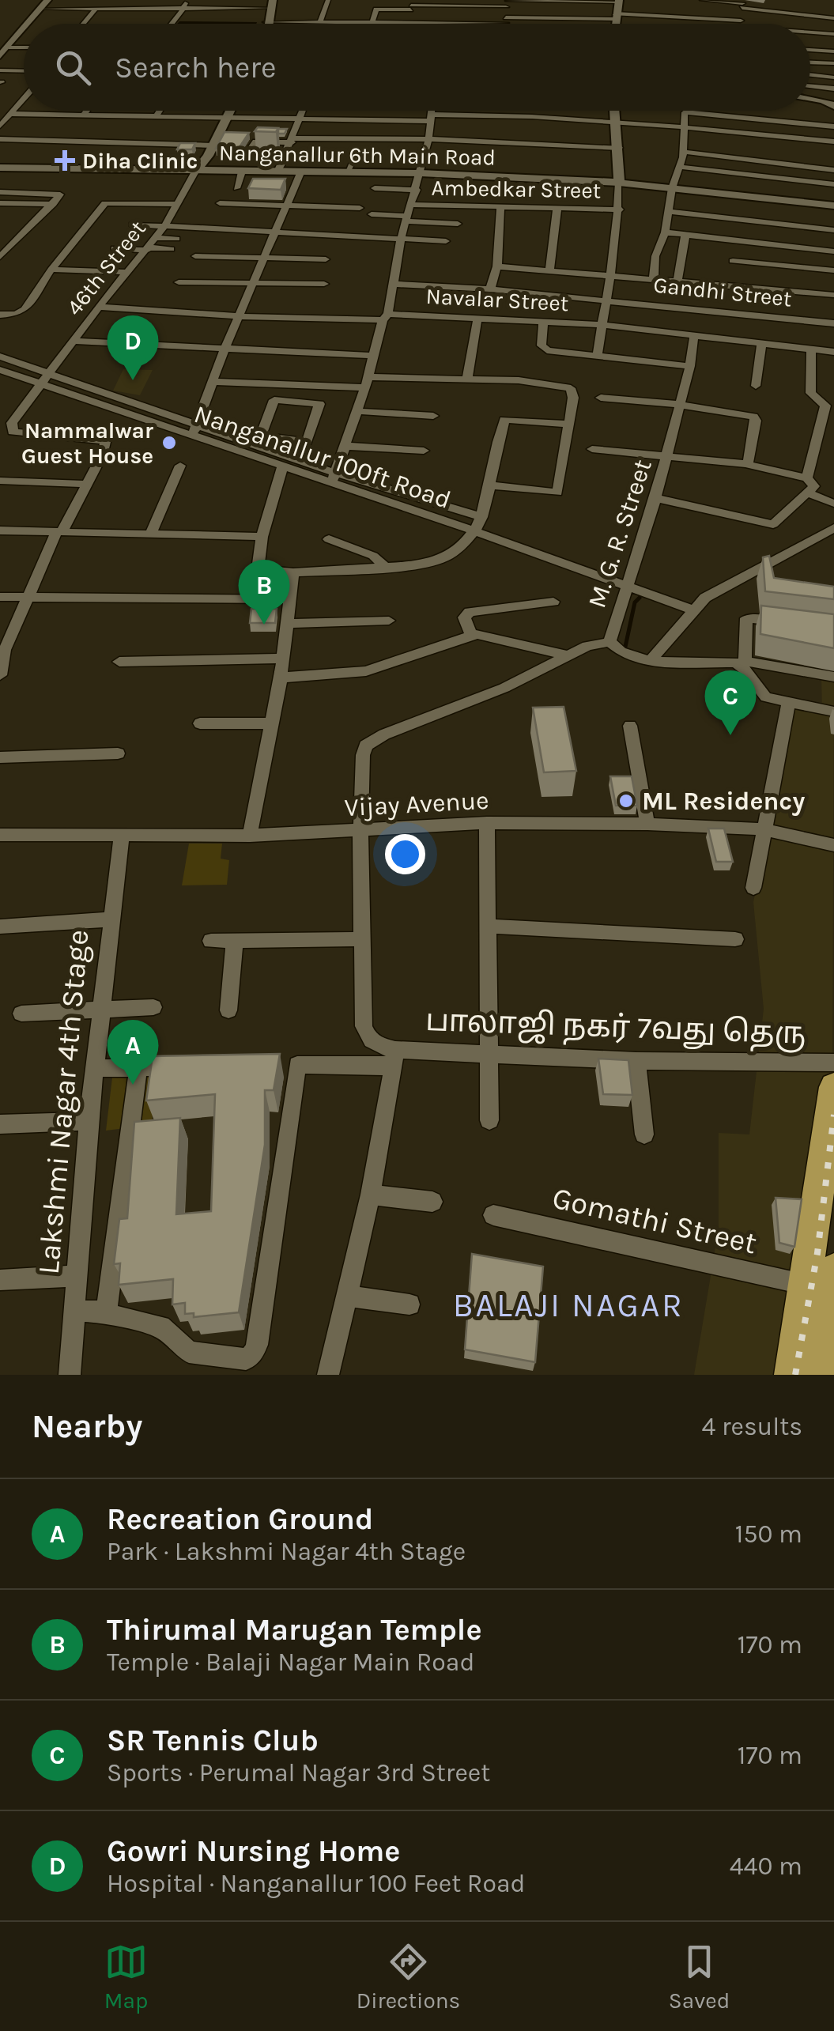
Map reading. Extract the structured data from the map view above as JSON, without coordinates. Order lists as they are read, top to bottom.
{
  "streets": {
    "street": [
      "Nanganallur 6th Main Road",
      "Ambedkar Street",
      "46th Street",
      "Gandhi Street",
      "Navalar Street",
      "Nanganallur 100ft Road",
      "M. G. R. Street",
      "Vijay Avenue",
      "பாலாஜி நகர் 7வது தெரு",
      "Lakshmi Nagar 4th Stage",
      "Gomathi Street"
    ]
  },
  "crossings": [
    ["Nanganallur 6th Main Road", "46th Street"],
    ["46th Street", "Navalar Street"],
    ["46th Street", "Nanganallur 100ft Road"],
    ["Navalar Street", "M. G. R. Street"],
    ["Nanganallur 100ft Road", "M. G. R. Street"],
    ["Vijay Avenue", "Lakshmi Nagar 4th Stage"]
  ],
  "districts": ["BALAJI NAGAR"],
  "places": {
    "health": ["Diha Clinic"],
    "other": ["Nammalwar Guest House", "ML Residency"]
  },
  "page": {
    "search": "Search here",
    "pins": [
      "D",
      "B",
      "C",
      "A"
    ],
    "heading": ["Nearby", "4 results"],
    "list": [
      {
        "mark": "A",
        "name": "Recreation Ground",
        "note": "Park · Lakshmi Nagar 4th Stage",
        "value": "150 m"
      },
      {
        "mark": "B",
        "name": "Thirumal Marugan Temple",
        "note": "Temple · Balaji Nagar Main Road",
        "value": "170 m"
      },
      {
        "mark": "C",
        "name": "SR Tennis Club",
        "note": "Sports · Perumal Nagar 3rd Street",
        "value": "170 m"
      },
      {
        "mark": "D",
        "name": "Gowri Nursing Home",
        "note": "Hospital · Nanganallur 100 Feet Road",
        "value": "440 m"
      }
    ],
    "nav": ["Map", "Directions", "Saved"]
  }
}
